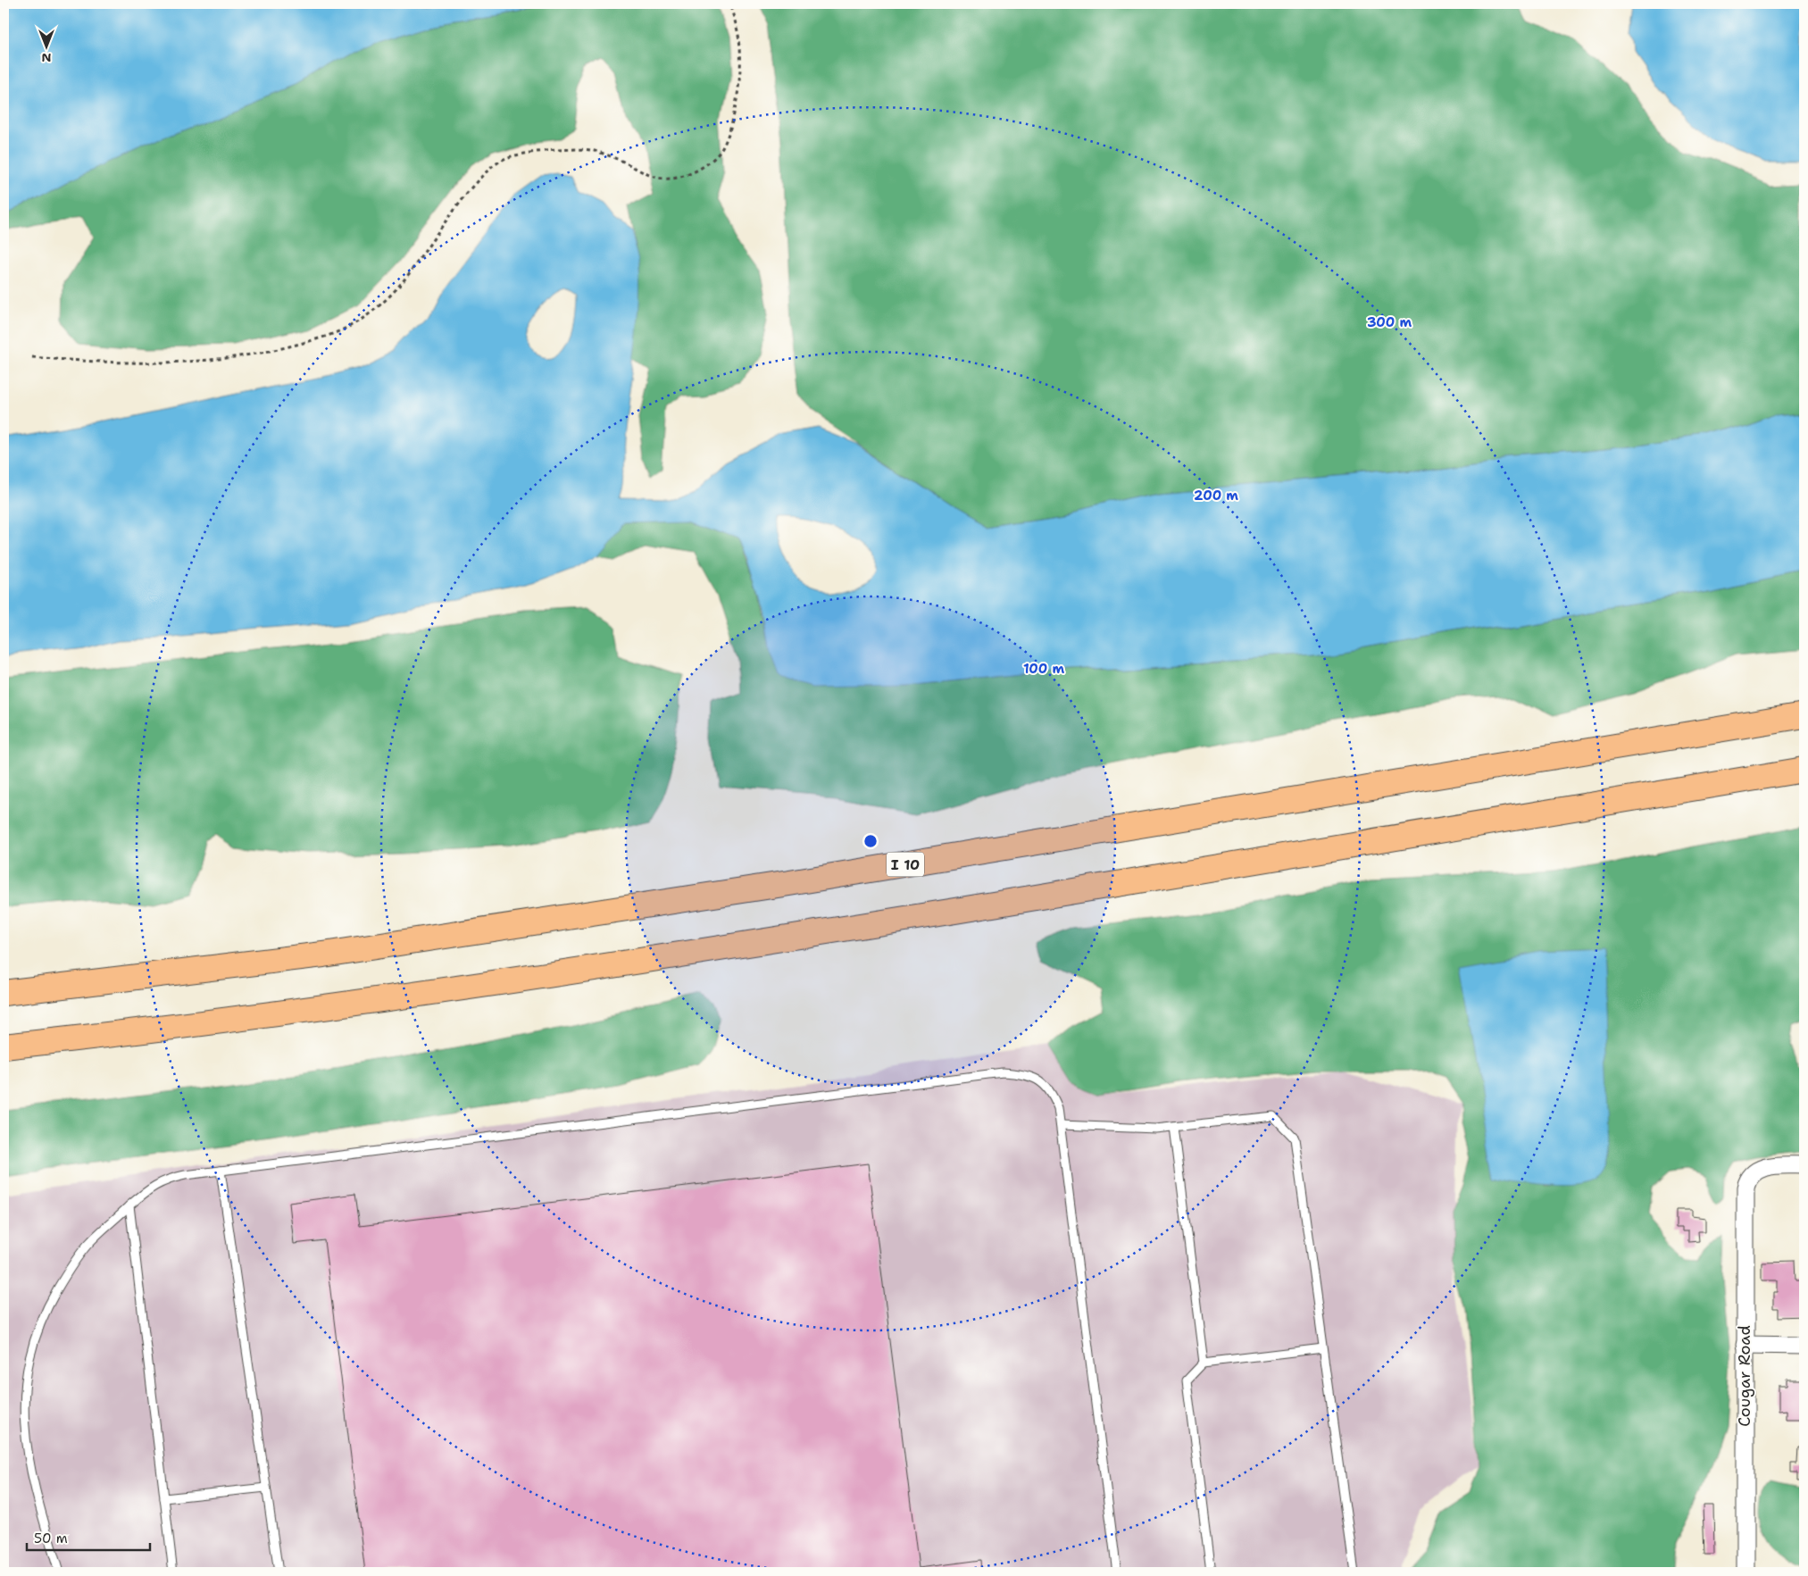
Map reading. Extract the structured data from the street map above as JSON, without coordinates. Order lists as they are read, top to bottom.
{
  "streets": {
    "highway": ["I 10"],
    "street": ["Cougar Road"]
  },
  "scale_bar": "50 m",
  "north": "bottom",
  "rings": ["300 m", "200 m", "100 m"]
}
